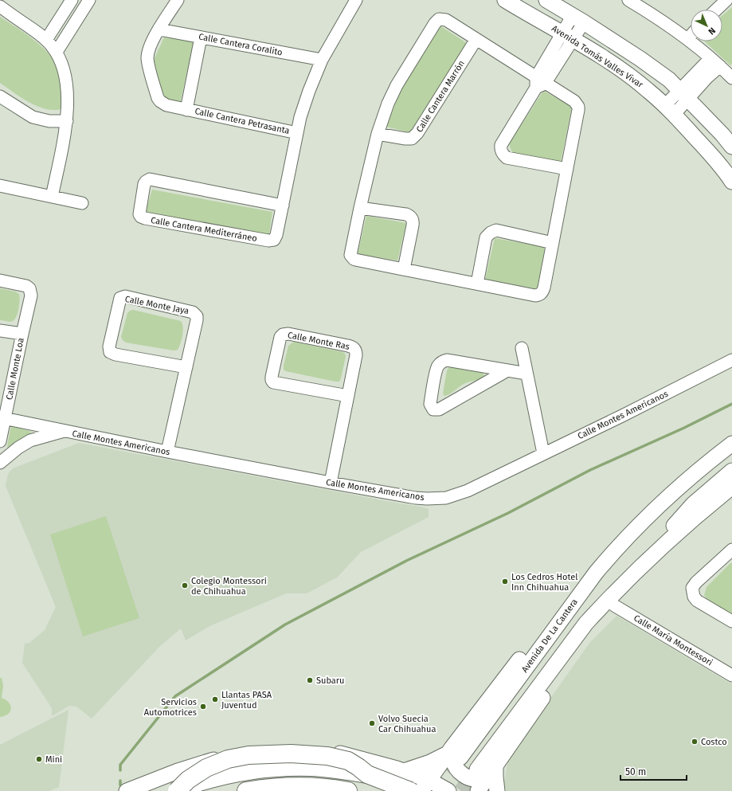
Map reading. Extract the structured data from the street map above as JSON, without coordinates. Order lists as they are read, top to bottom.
{
  "streets": {
    "main road": ["Avenida Tomás Valles Vivar"],
    "street": [
      "Calle Cantera Coralito",
      "Calle Cantera Marrón",
      "Calle Cantera Petrasanta",
      "Calle Cantera Mediterráneo",
      "Calle Monte Jaya",
      "Calle Monte Ras",
      "Calle Monte Loa",
      "Calle Montes Americanos",
      "Calle María Montessori"
    ]
  },
  "crossings": [
    ["Calle Cantera Coralito", "Calle Cantera Petrasanta"],
    ["Calle Cantera Coralito", "Calle Cantera Mediterráneo"],
    ["Calle Cantera Petrasanta", "Calle Cantera Mediterráneo"],
    ["Calle Monte Jaya", "Calle Montes Americanos"],
    ["Calle Monte Ras", "Calle Montes Americanos"]
  ],
  "places": [
    "Los Cedros Hotel Inn Chihuahua",
    "Colegio Montessori de Chihuahua",
    "Subaru",
    "Llantas PASA Juventud",
    "Servicios Automotrices",
    "Volvo Suecia Car Chihuahua",
    "Costco",
    "Mini"
  ],
  "scale_bar": "50 m",
  "north": "bottom right"
}
